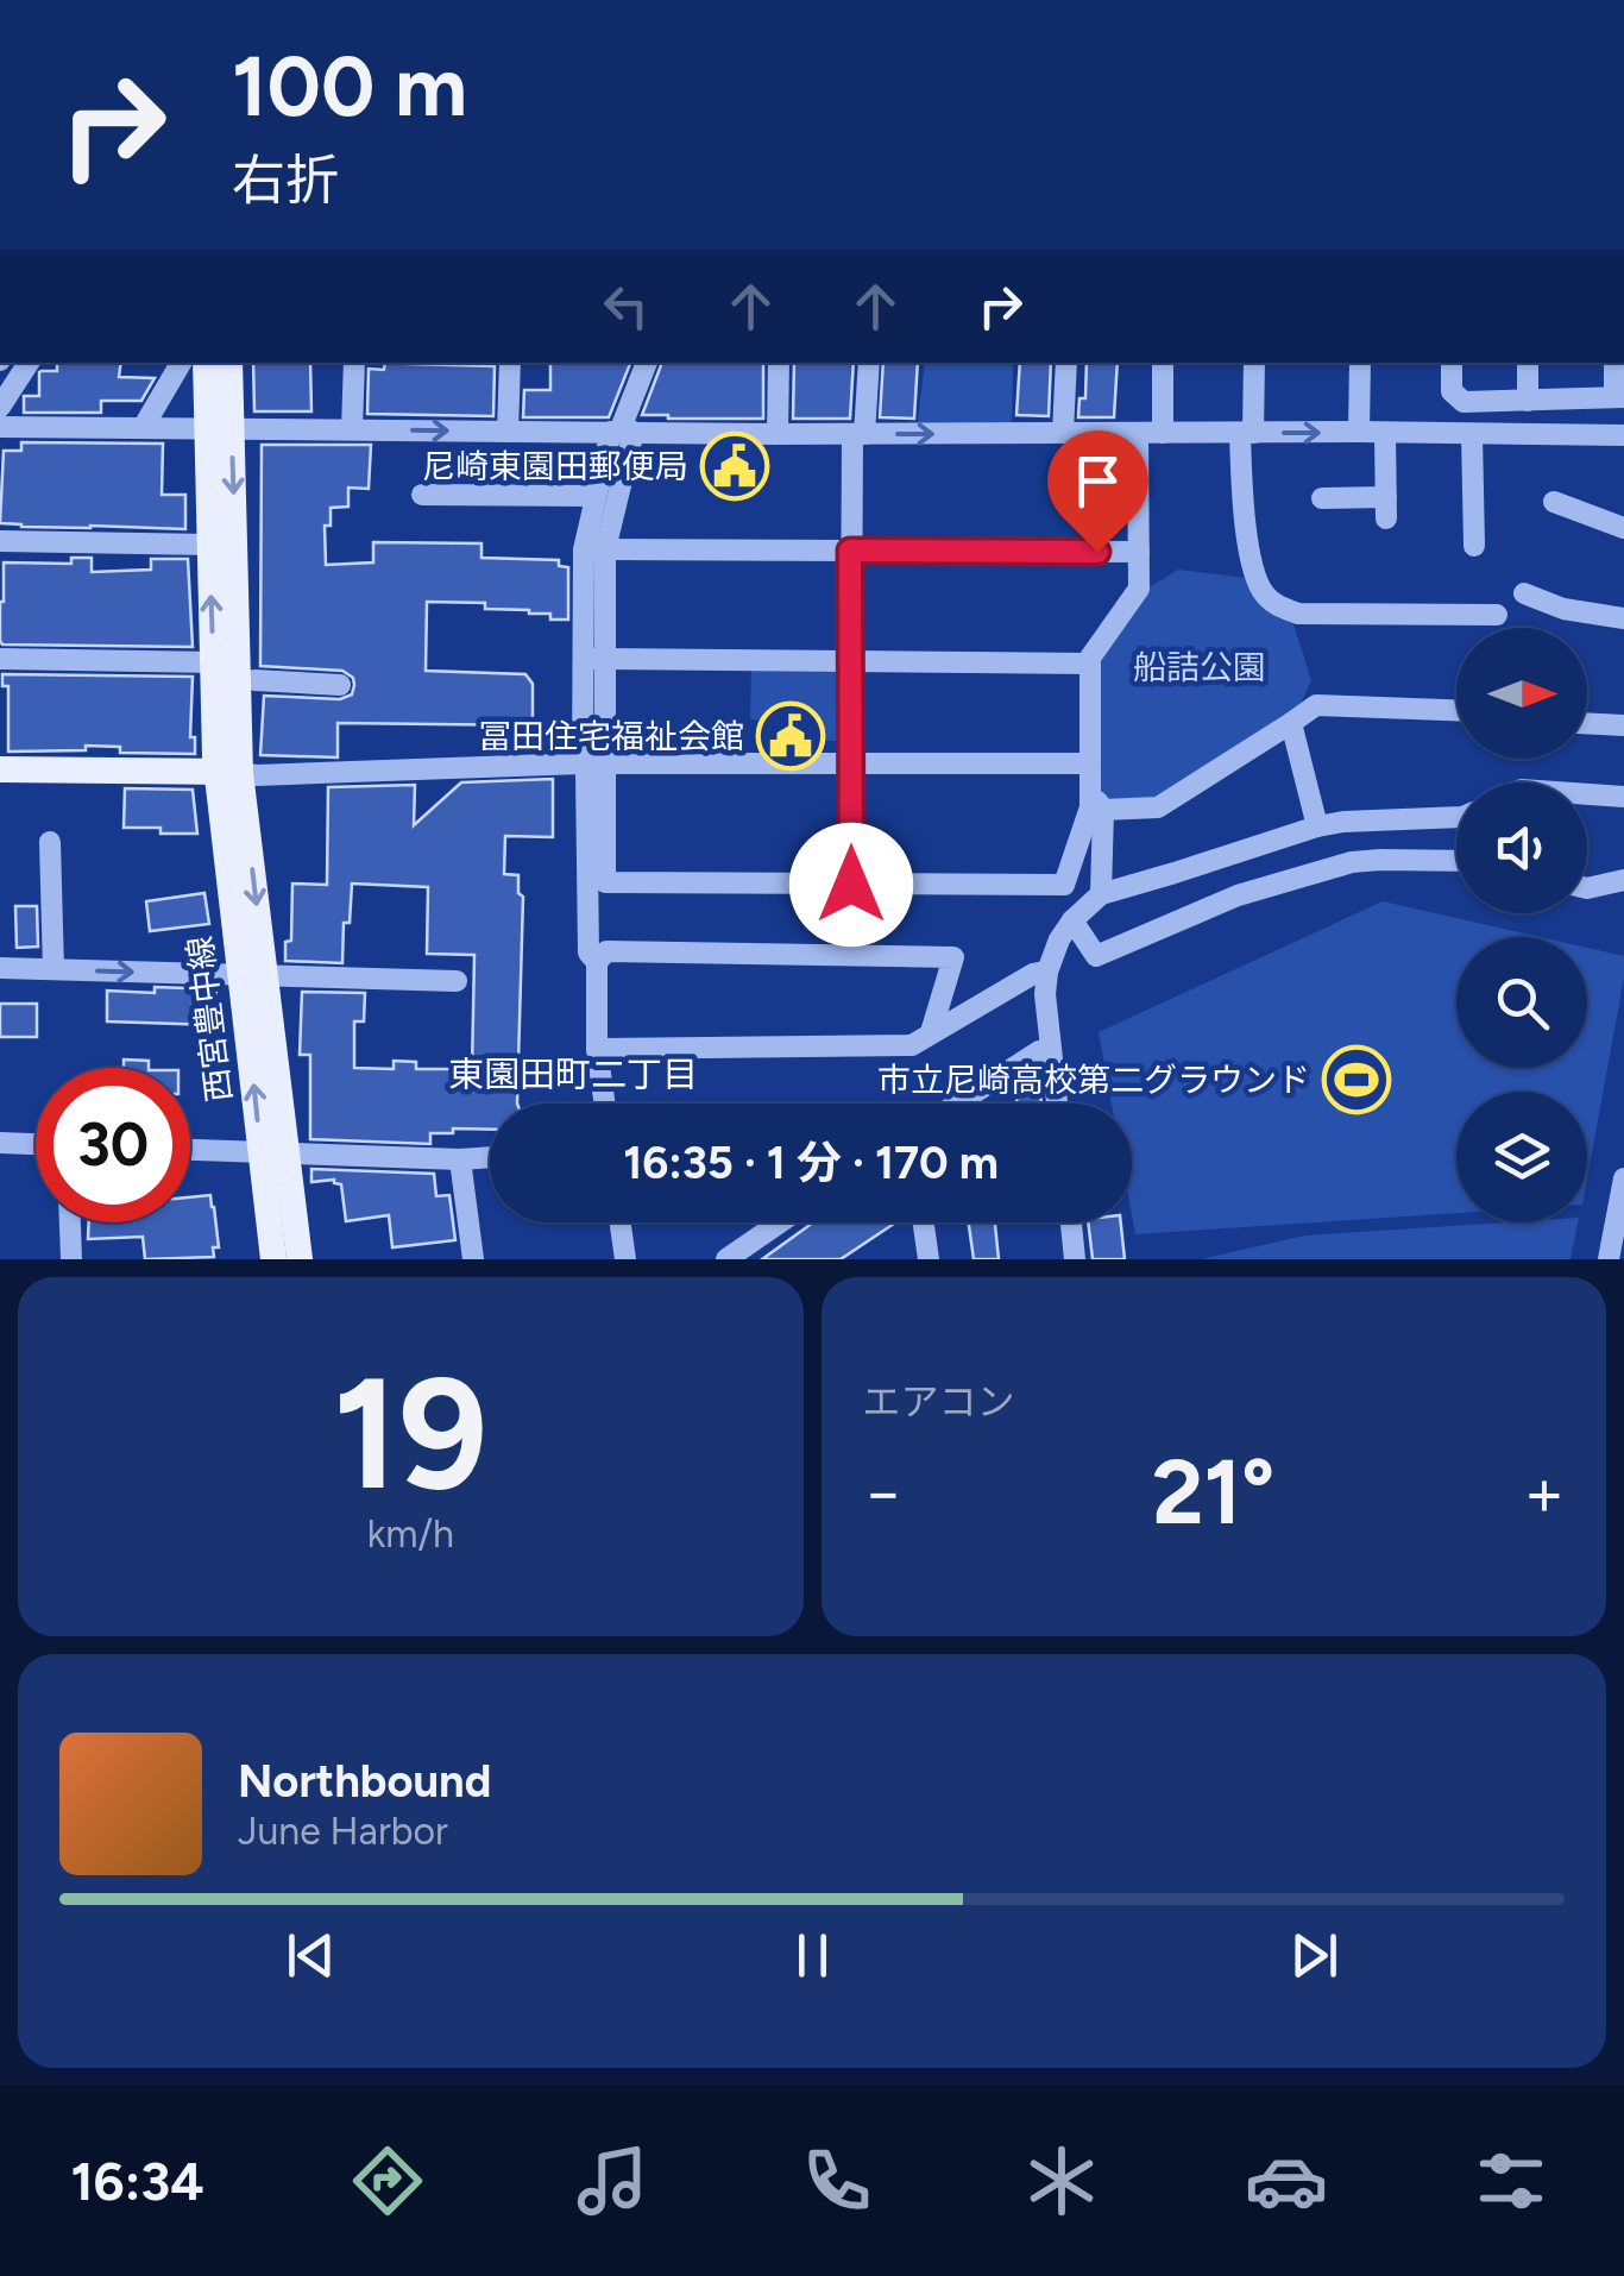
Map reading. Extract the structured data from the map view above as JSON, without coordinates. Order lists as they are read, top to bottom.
{
  "streets": {
    "main road": ["西宮豊中線"]
  },
  "districts": ["東園田町二丁目"],
  "parks": ["船詰公園"],
  "places": {
    "public building": ["尼崎東園田郵便局", "冨田住宅福祉会館"],
    "sports": ["市立尼崎高校第二グラウンド"]
  },
  "north": "right",
  "page": {
    "turn": ["100 m", "右折"],
    "limit": "30",
    "trip": "16:35 · 1 分 · 170 m",
    "tile": [
      ["19", "km/h"],
      "エアコン"
    ],
    "heat": ["−", "21°", "+"],
    "song": ["Northbound", "June Harbor"],
    "tabs": "16:34"
  }
}
